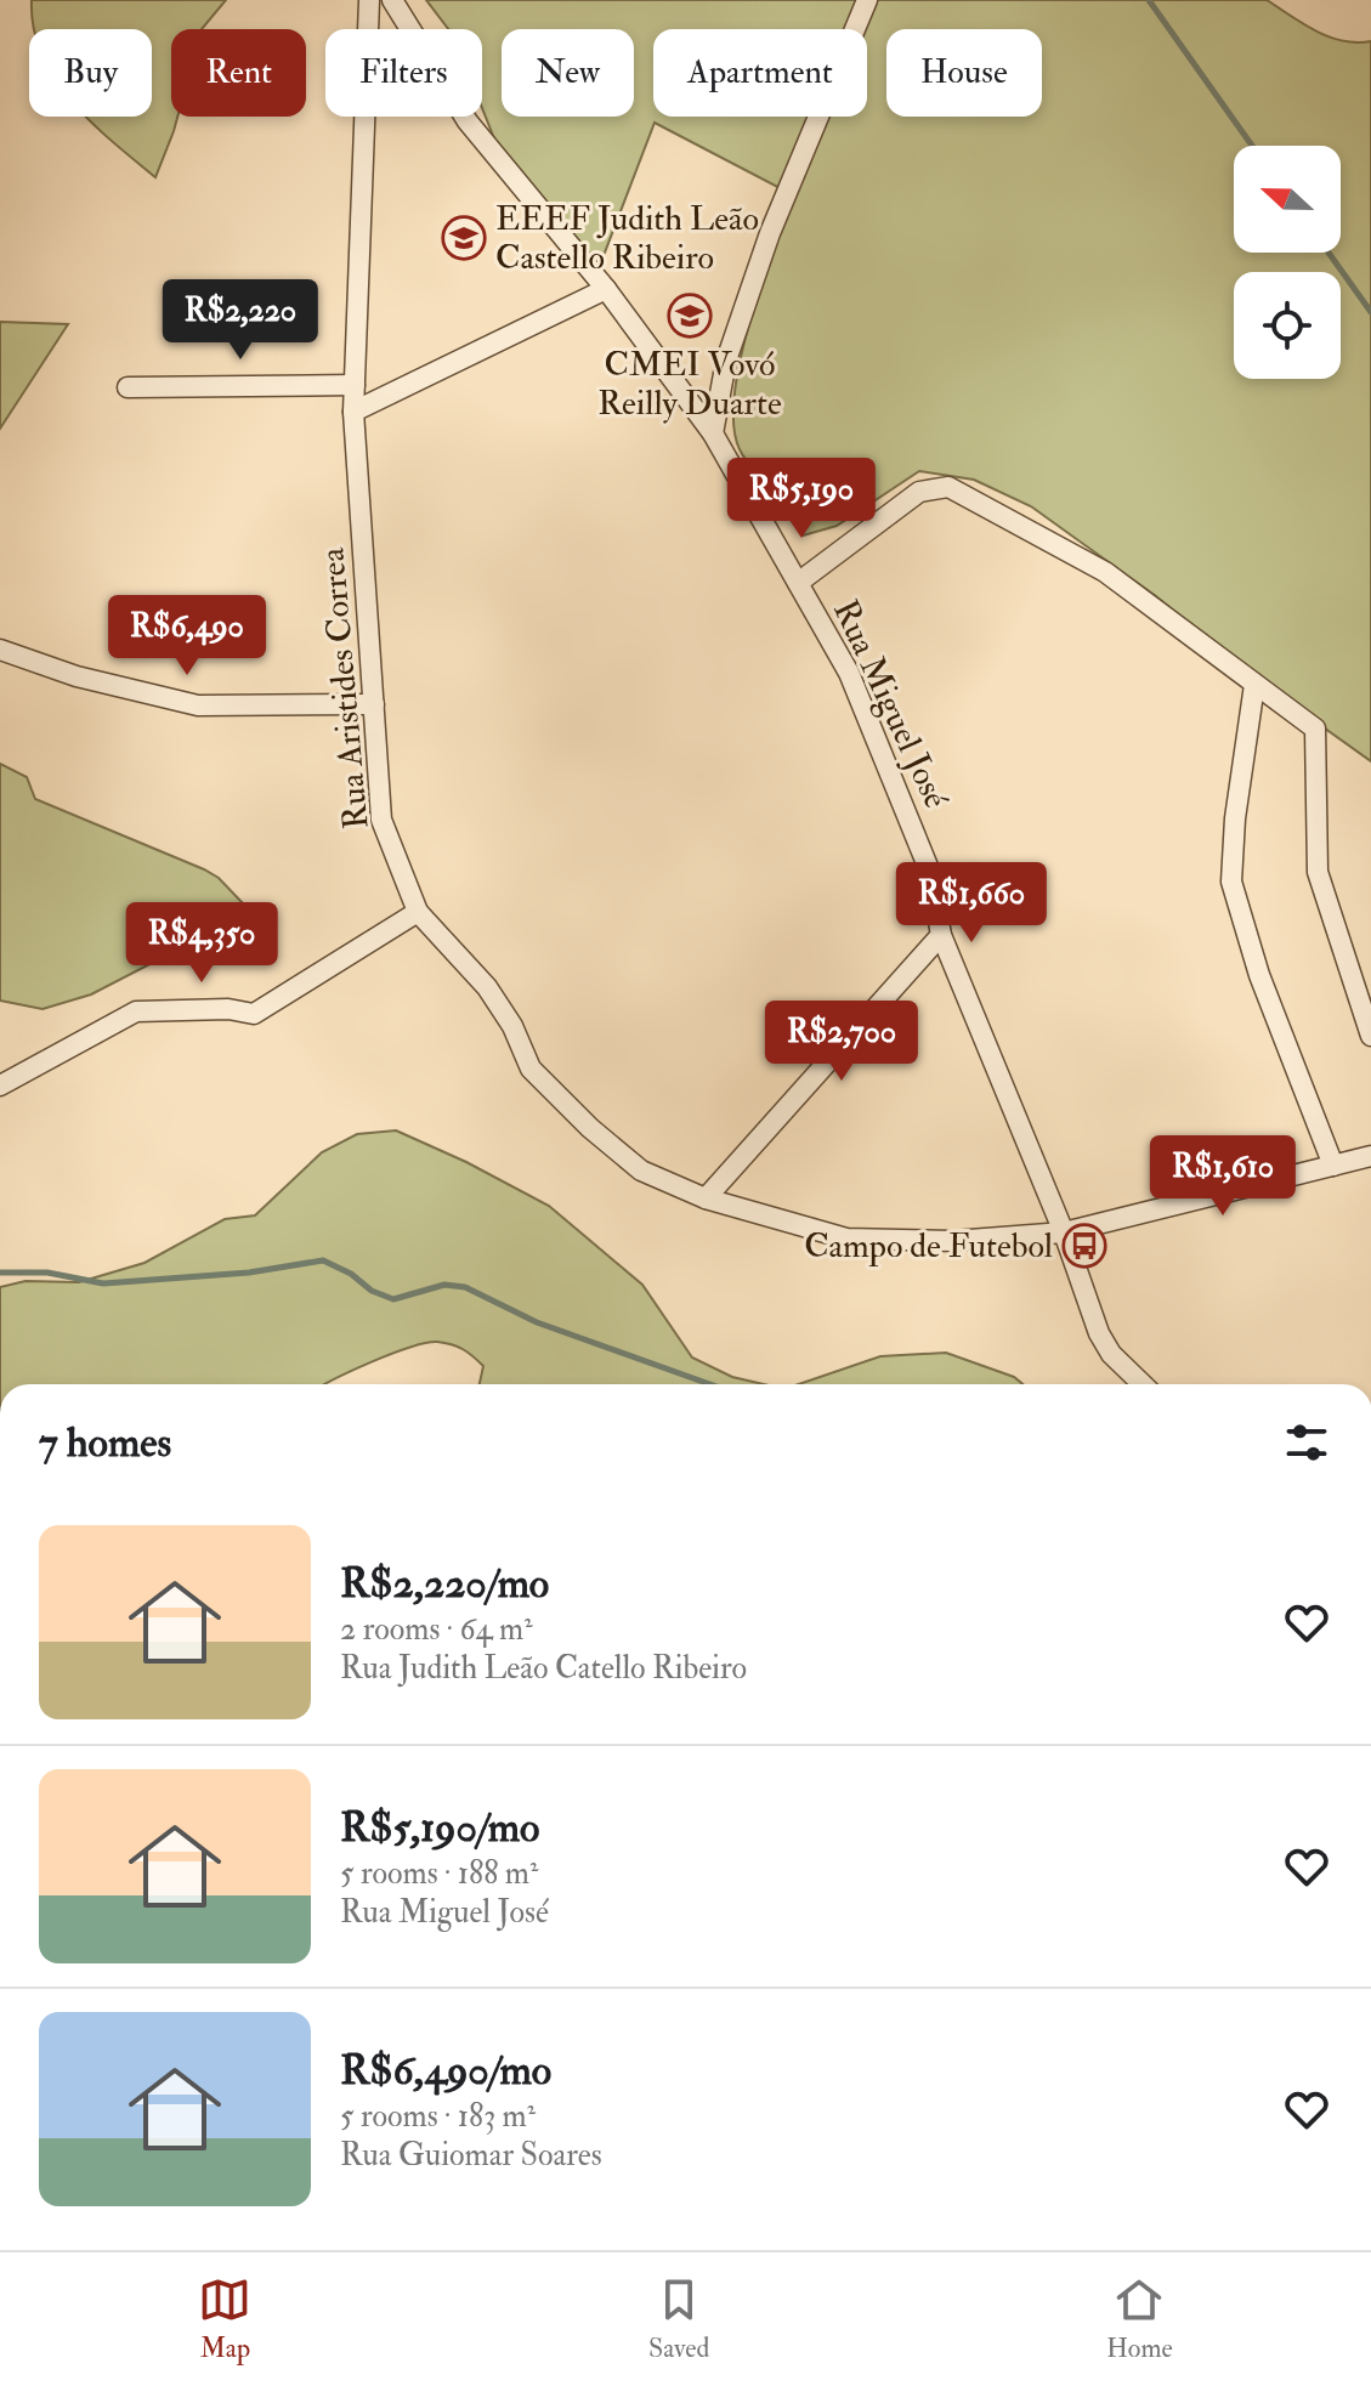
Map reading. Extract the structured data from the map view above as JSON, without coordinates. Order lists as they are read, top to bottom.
{
  "streets": {
    "street": ["Rua Aristides Correa", "Rua Miguel José"]
  },
  "crossings": [
    ["Rua Aristides Correa", "Rua Miguel José"]
  ],
  "places": {
    "school or university": ["EEEF Judith Leão Castello Ribeiro", "CMEI Vovó Reilly Duarte"],
    "bus stop": ["Campo de Futebol"]
  },
  "north": "left",
  "page": {
    "chip": [
      "Buy",
      "Rent",
      "Filters",
      "New",
      "Apartment",
      "House"
    ],
    "price": [
      "R$2,220",
      "R$5,190",
      "R$6,490",
      "R$1,660",
      "R$4,350",
      "R$2,700",
      "R$1,610"
    ],
    "heading": "7 homes",
    "list": [
      {
        "name": "R$2,220/mo",
        "note": "2 rooms · 64 m² · Rua Judith Leão Catello Ribeiro"
      },
      {
        "name": "R$5,190/mo",
        "note": "5 rooms · 188 m² · Rua Miguel José"
      },
      {
        "name": "R$6,490/mo",
        "note": "5 rooms · 183 m² · Rua Guiomar Soares"
      }
    ],
    "tabs": ["Map", "Saved", "Home"]
  }
}
